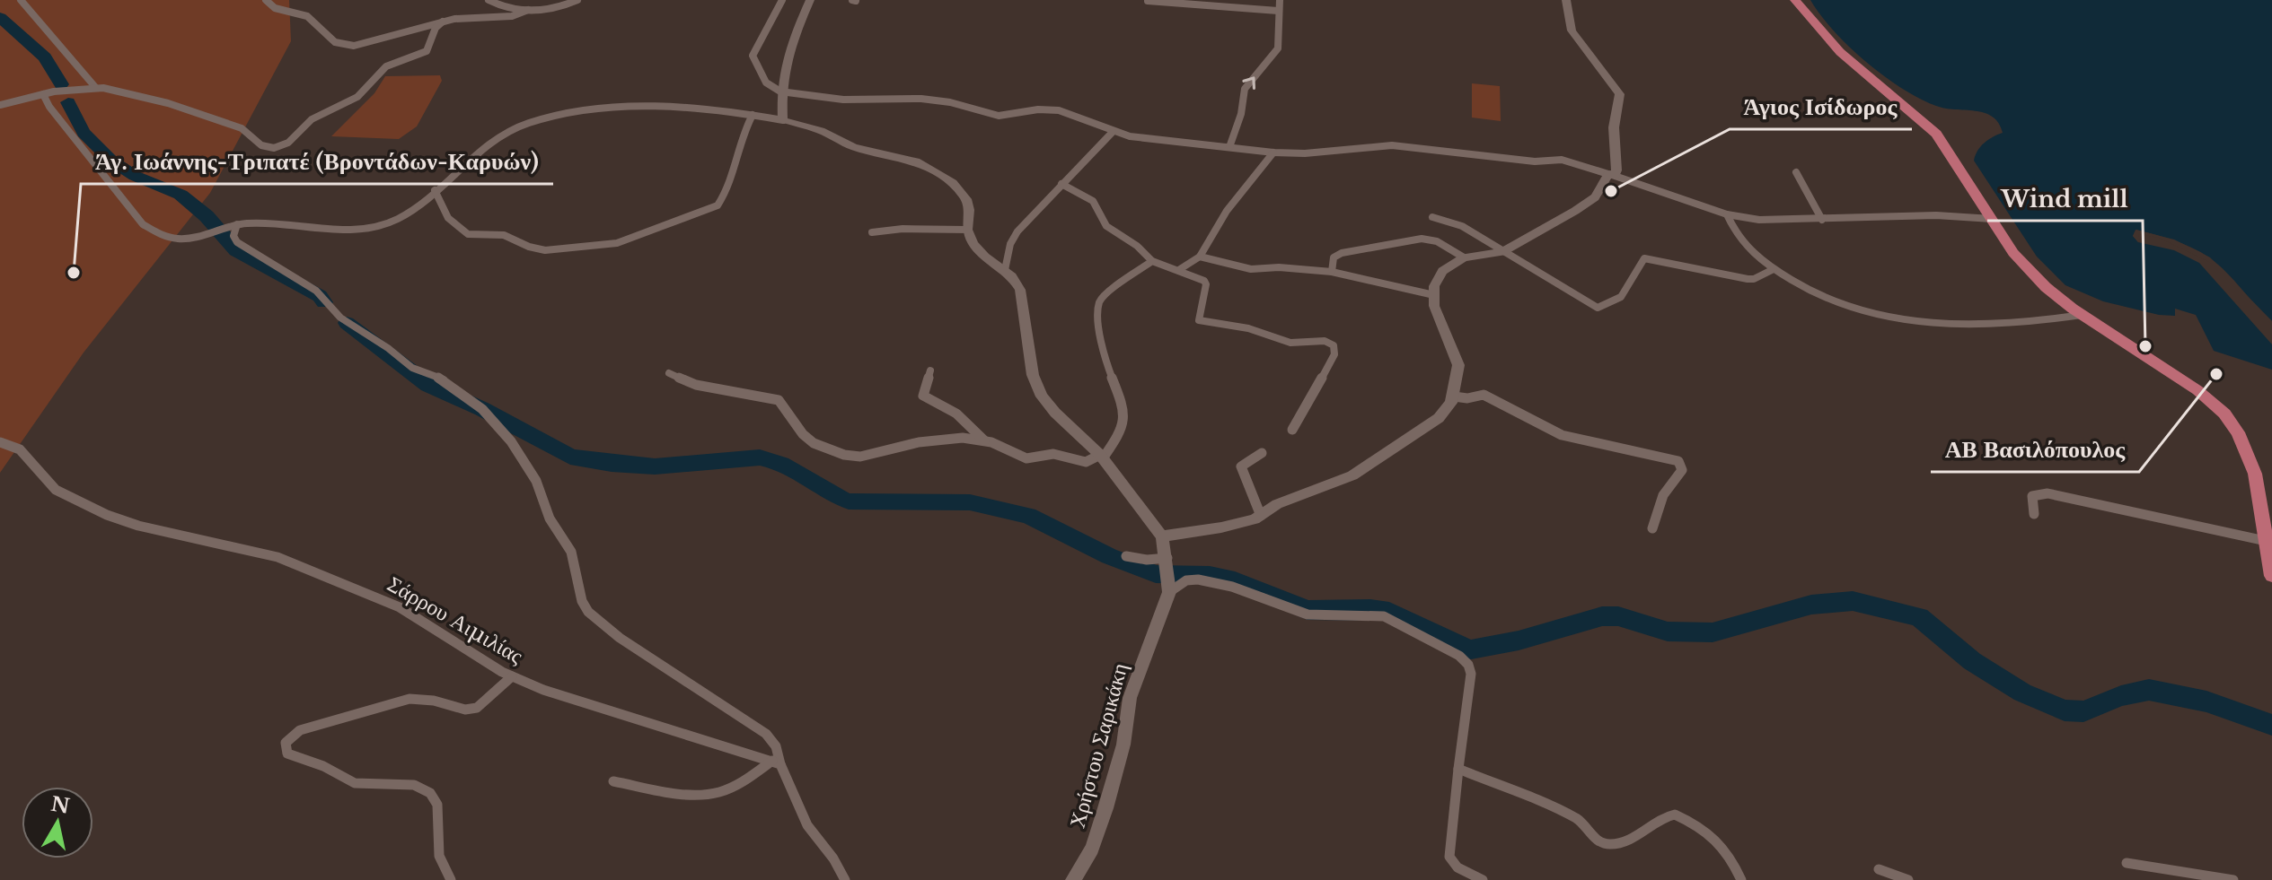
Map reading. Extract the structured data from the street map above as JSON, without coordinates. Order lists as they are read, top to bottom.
{
  "streets": {
    "main road": ["Χρήστου Σαρικάκη"],
    "street": ["Σάρρου Αιμιλίας"]
  },
  "places": [
    "Άγιος Ισίδωρος",
    "Άγ. Ιωάννης-Τριπατέ (Βροντάδων-Καρυών)",
    "Wind mill",
    "ΑΒ Βασιλόπουλος"
  ],
  "north": "top"
}
